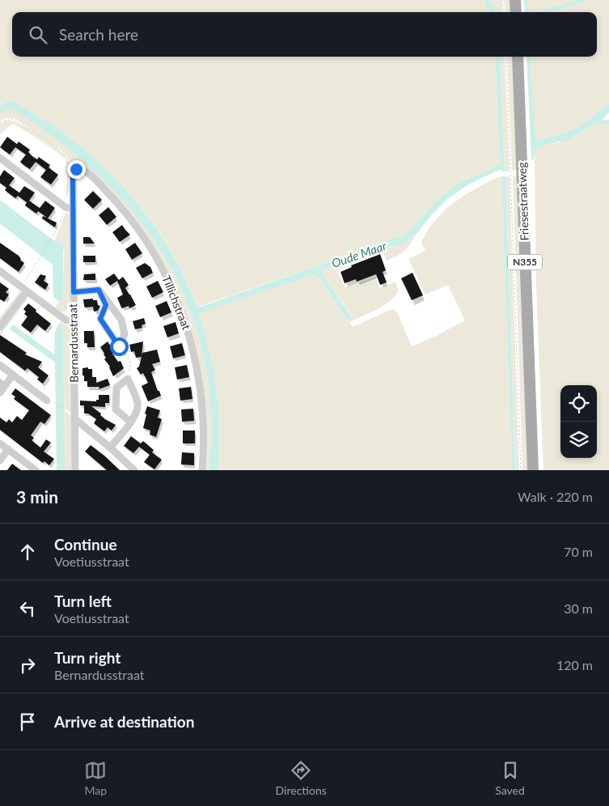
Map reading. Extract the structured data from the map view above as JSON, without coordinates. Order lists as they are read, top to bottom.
{
  "streets": {
    "main road": ["Friesestraatweg", "N355"],
    "street": ["Tillichstraat", "Bernardusstraat"]
  },
  "crossings": [
    ["Tillichstraat", "Bernardusstraat"]
  ],
  "water": ["Oude Maar"],
  "page": {
    "search": "Search here",
    "heading": ["3 min", "Walk · 220 m"],
    "list": [
      ["Continue", "Voetiusstraat", "70 m"],
      ["Turn left", "Voetiusstraat", "30 m"],
      ["Turn right", "Bernardusstraat", "120 m"],
      "Arrive at destination"
    ],
    "nav": ["Map", "Directions", "Saved"]
  }
}
